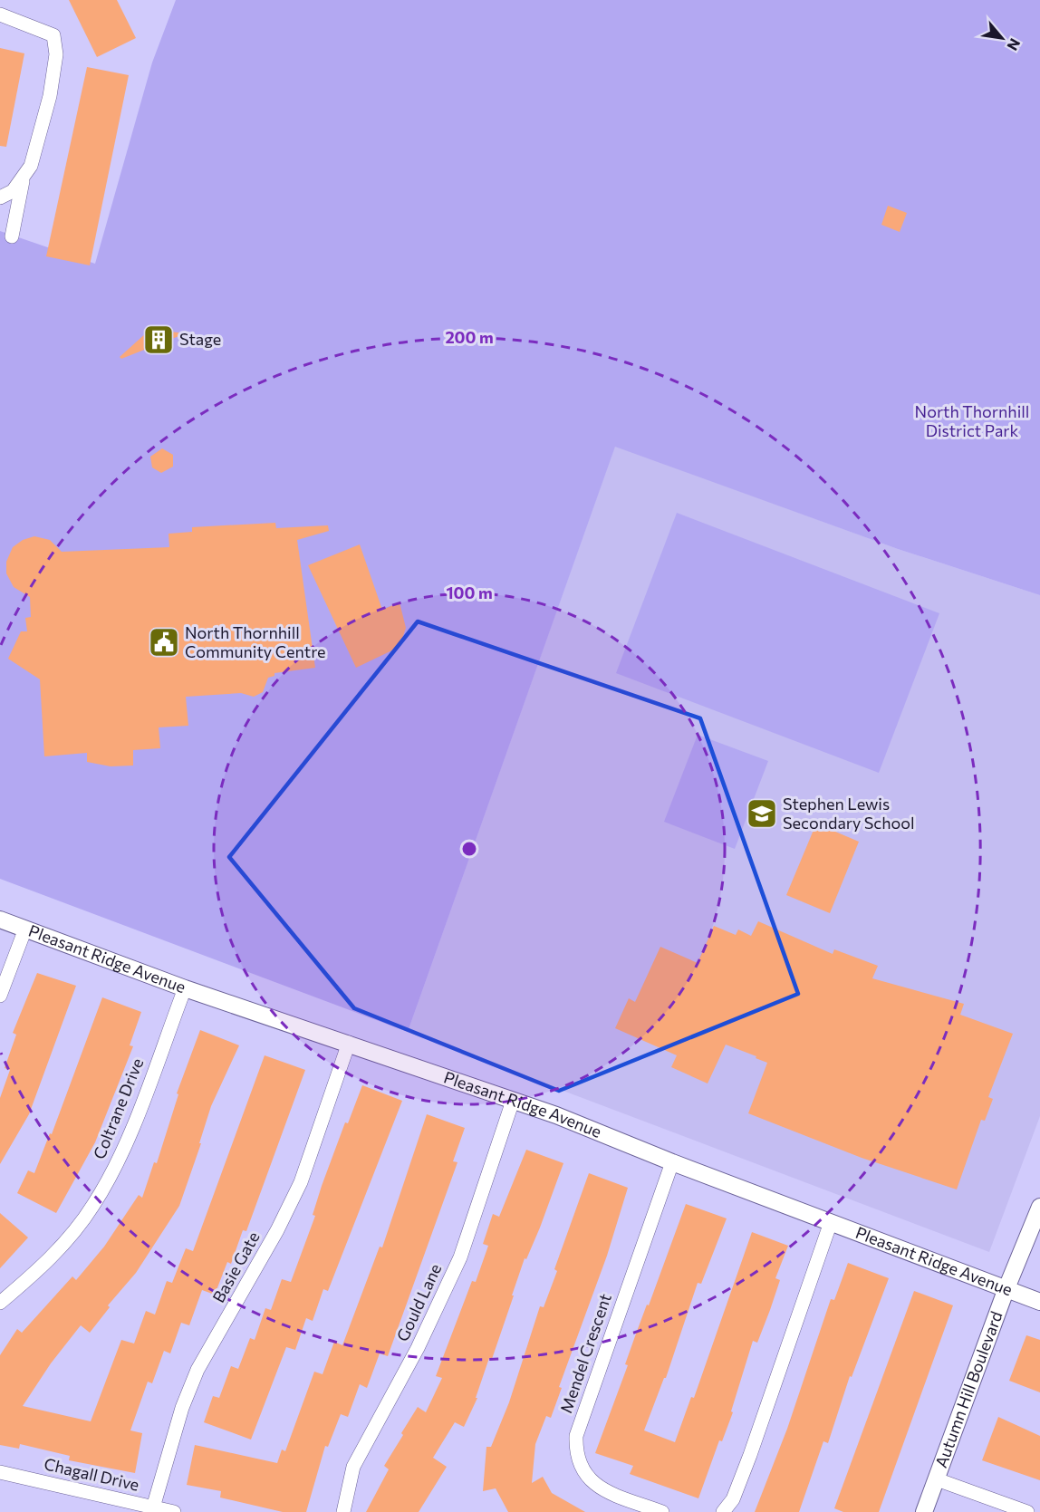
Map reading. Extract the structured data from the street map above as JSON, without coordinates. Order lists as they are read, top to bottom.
{
  "streets": {
    "street": [
      "Pleasant Ridge Avenue",
      "Coltrane Drive",
      "Basie Gate",
      "Gould Lane",
      "Mendel Crescent",
      "Autumn Hill Boulevard",
      "Chagall Drive"
    ]
  },
  "crossings": [
    ["Pleasant Ridge Avenue", "Coltrane Drive"],
    ["Pleasant Ridge Avenue", "Basie Gate"],
    ["Pleasant Ridge Avenue", "Gould Lane"],
    ["Pleasant Ridge Avenue", "Mendel Crescent"],
    ["Pleasant Ridge Avenue", "Autumn Hill Boulevard"],
    ["Basie Gate", "Chagall Drive"]
  ],
  "parks": ["North Thornhill District Park"],
  "places": {
    "building": ["Stage"],
    "public building": ["North Thornhill Community Centre"],
    "school or university": ["Stephen Lewis Secondary School"]
  },
  "north": "bottom right",
  "rings": ["200 m", "100 m"]
}
